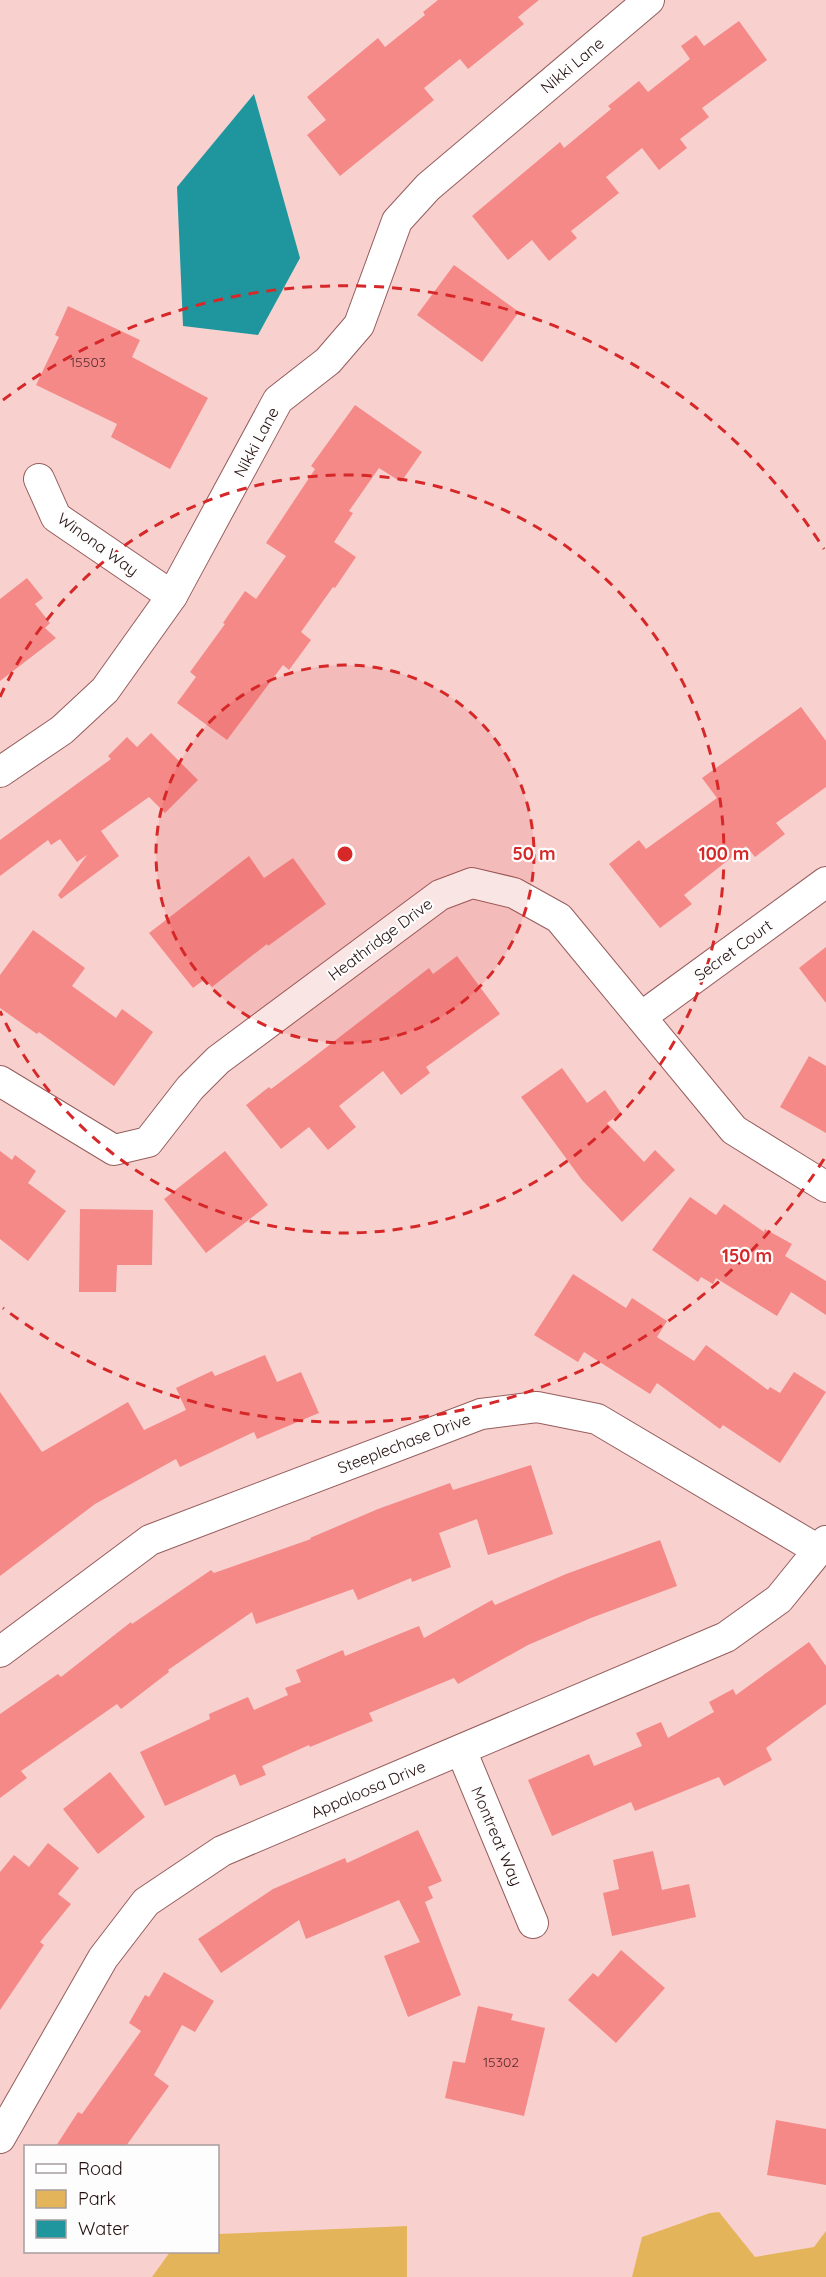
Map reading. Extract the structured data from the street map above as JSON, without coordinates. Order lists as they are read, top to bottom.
{
  "streets": {
    "street": [
      "Nikki Lane",
      "Winona Way",
      "Heathridge Drive",
      "Secret Court",
      "Steeplechase Drive",
      "Appaloosa Drive",
      "Montreat Way"
    ]
  },
  "crossings": [
    ["Nikki Lane", "Winona Way"],
    ["Heathridge Drive", "Secret Court"],
    ["Steeplechase Drive", "Appaloosa Drive"],
    ["Appaloosa Drive", "Montreat Way"]
  ],
  "house_numbers": ["15503", "15302"],
  "legend": ["Road", "Park", "Water"],
  "rings": ["50 m", "100 m", "150 m"]
}
